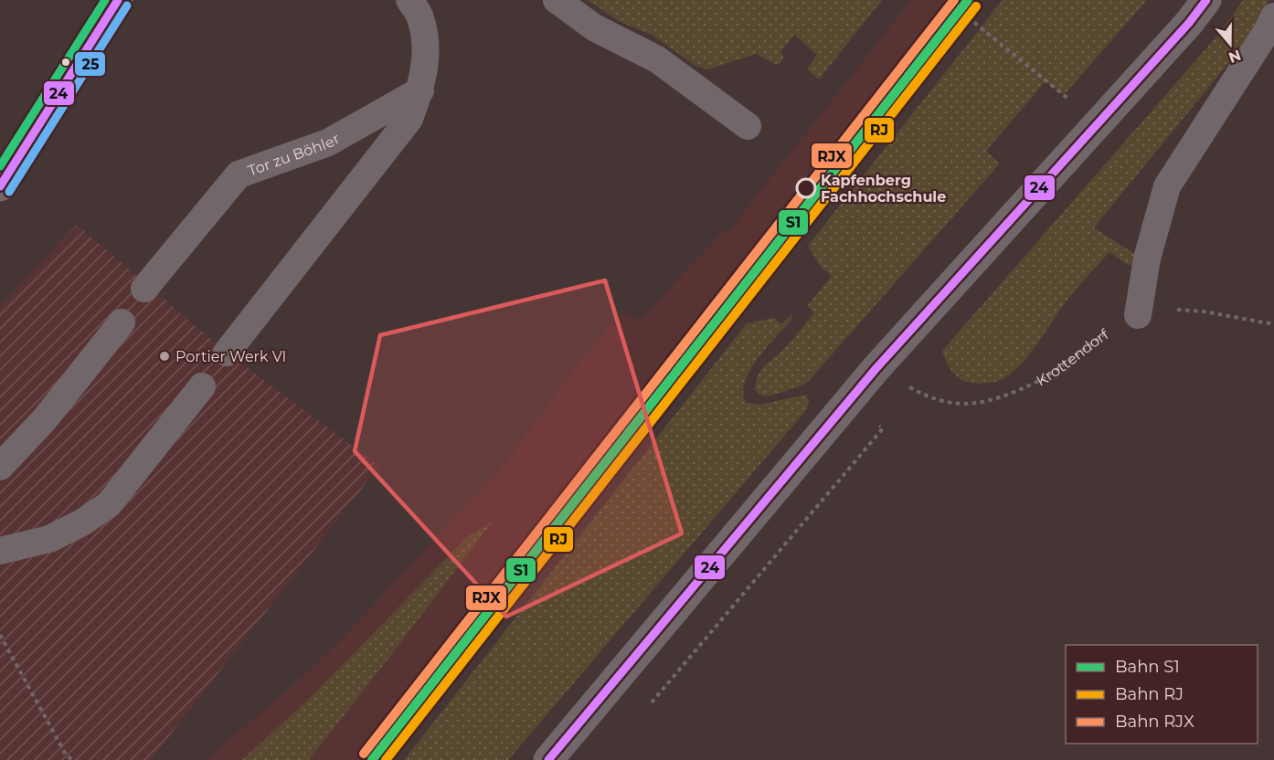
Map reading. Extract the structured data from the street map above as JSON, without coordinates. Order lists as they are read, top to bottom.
{
  "streets": {
    "lane": ["Tor zu Böhler"],
    "path": ["Krottendorf"]
  },
  "places": ["Kapfenberg Fachhochschule", "Portier Werk VI"],
  "lines": [
    "rail line S1",
    "rail line RJX",
    "transit line 24",
    "transit line 25",
    "rail line RJ"
  ],
  "legend": ["Bahn S1", "Bahn RJ", "Bahn RJX"],
  "north": "bottom"
}
